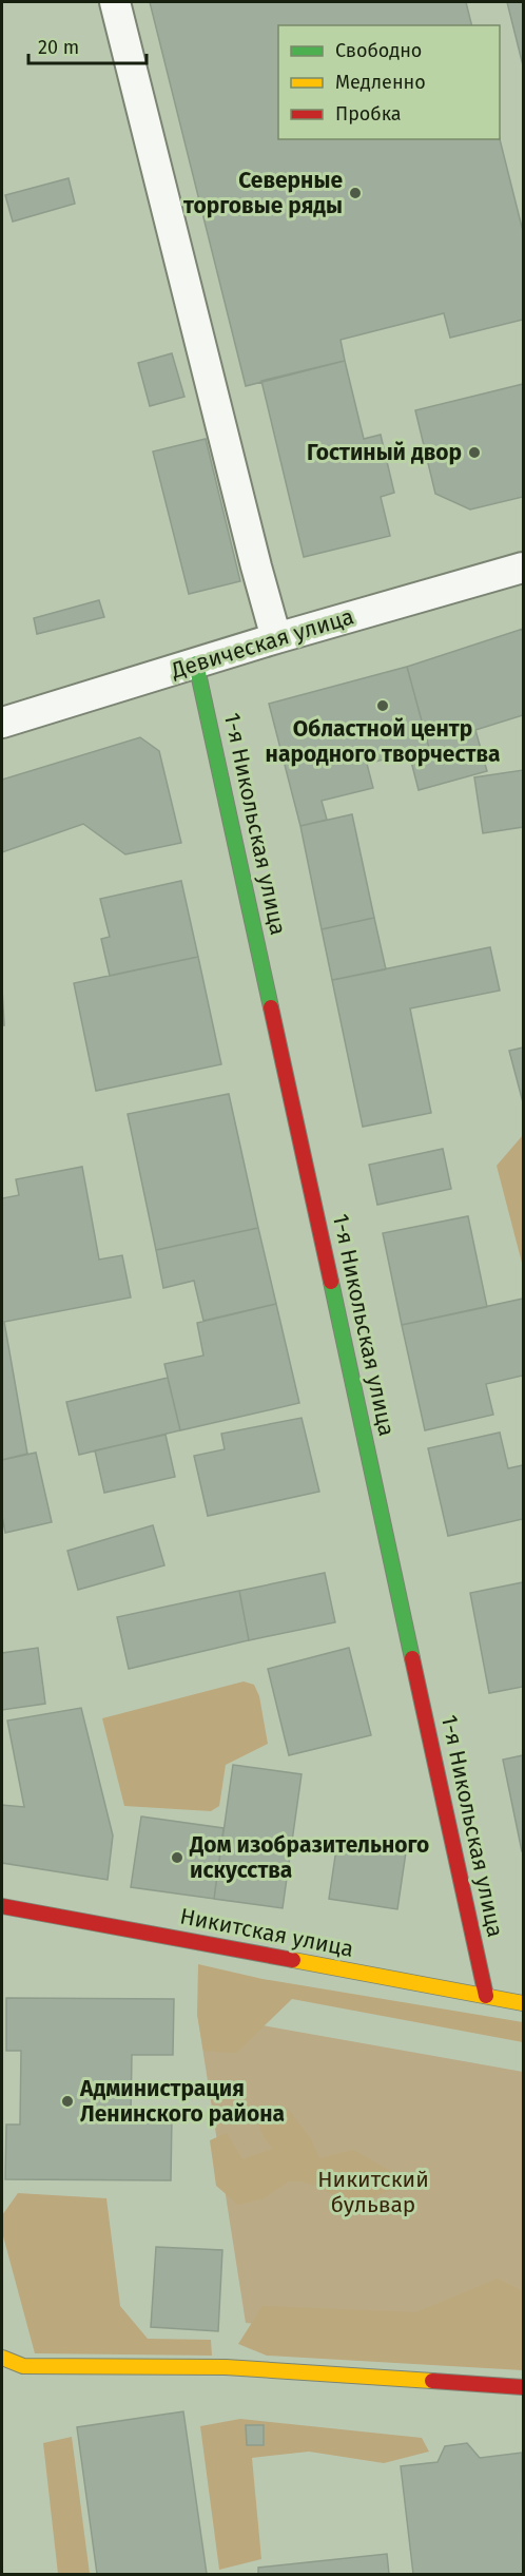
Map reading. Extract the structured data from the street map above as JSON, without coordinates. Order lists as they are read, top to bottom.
{
  "streets": {
    "street": ["Девическая улица", "1-я Никольская улица", "Никитская улица"]
  },
  "crossings": [
    ["Девическая улица", "1-я Никольская улица"],
    ["1-я Никольская улица", "Никитская улица"]
  ],
  "parks": ["Никитский бульвар"],
  "places": [
    "Северные торговые ряды",
    "Гостиный двор",
    "Областной центр народного творчества",
    "Дом изобразительного искусства",
    "Администрация Ленинского района"
  ],
  "legend": ["Свободно", "Медленно", "Пробка"],
  "scale_bar": "20 m"
}
